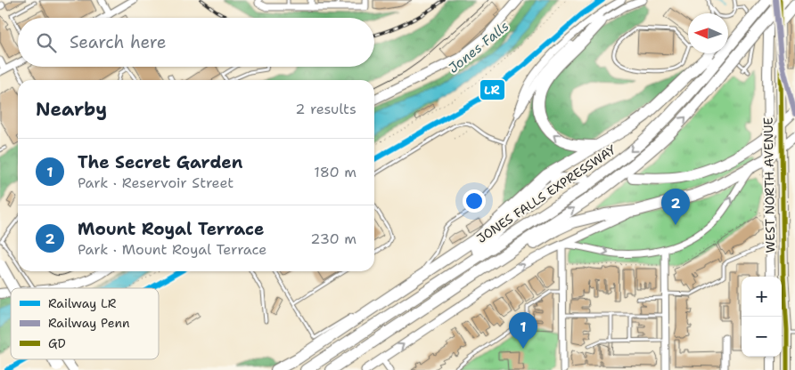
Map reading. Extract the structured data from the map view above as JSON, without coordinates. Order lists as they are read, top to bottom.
{
  "streets": {
    "highway": ["JONES FALLS EXPRESSWAY"],
    "main road": ["WEST NORTH AVENUE"]
  },
  "crossings": [
    ["WEST NORTH AVENUE", "JONES FALLS EXPRESSWAY"]
  ],
  "water": ["Jones Falls"],
  "lines": ["rail line LR", "rail line Penn", "transit line GD"],
  "legend": ["Railway LR", "Railway Penn", "GD"],
  "north": "left",
  "page": {
    "search": "Search here",
    "heading": ["Nearby", "2 results"],
    "list": [
      {
        "mark": "1",
        "name": "The Secret Garden",
        "note": "Park · Reservoir Street",
        "value": "180 m"
      },
      {
        "mark": "2",
        "name": "Mount Royal Terrace",
        "note": "Park · Mount Royal Terrace",
        "value": "230 m"
      }
    ],
    "pins": ["2", "1"],
    "map_buttons": ["+", "−"]
  }
}
